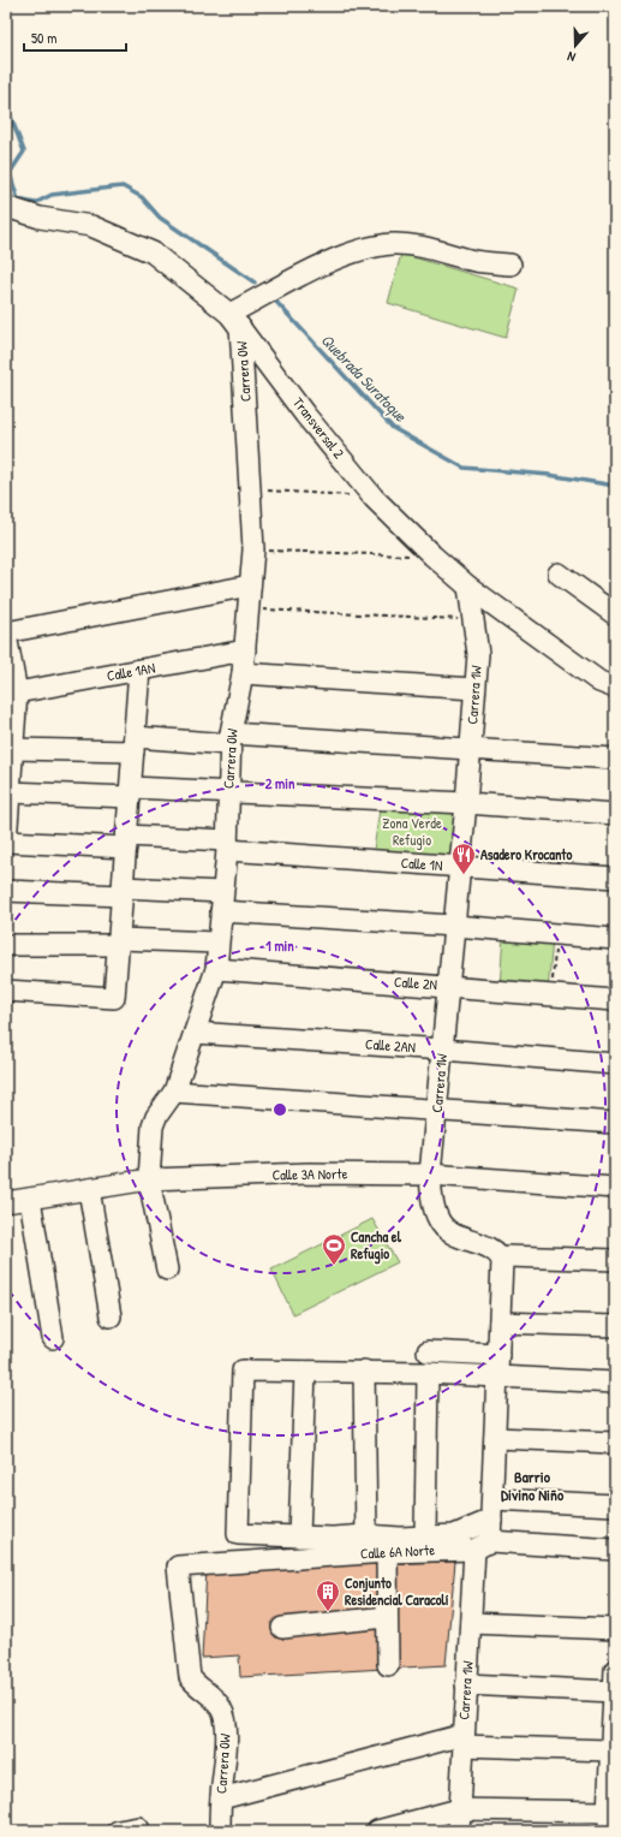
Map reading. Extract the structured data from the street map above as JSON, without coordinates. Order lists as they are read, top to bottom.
{
  "streets": {
    "street": [
      "Carrera 0W",
      "Transversal 2",
      "Calle 1AN",
      "Carrera 1W",
      "Calle 1N",
      "Calle 2N",
      "Calle 2AN",
      "Calle 3A Norte",
      "Calle 6A Norte"
    ]
  },
  "crossings": [
    ["Carrera 0W", "Transversal 2"],
    ["Carrera 0W", "Calle 1AN"],
    ["Carrera 0W", "Calle 1N"],
    ["Carrera 0W", "Calle 2N"],
    ["Carrera 0W", "Calle 2AN"],
    ["Carrera 0W", "Calle 3A Norte"],
    ["Carrera 0W", "Calle 6A Norte"],
    ["Transversal 2", "Carrera 1W"],
    ["Carrera 1W", "Calle 1N"],
    ["Carrera 1W", "Calle 2N"],
    ["Carrera 1W", "Calle 2AN"],
    ["Carrera 1W", "Calle 3A Norte"],
    ["Carrera 1W", "Calle 6A Norte"]
  ],
  "districts": ["Barrio Divino Niño"],
  "water": ["Quebrada Suratoque"],
  "parks": ["Zona Verde Refugio"],
  "places": {
    "restaurant": ["Asadero Krocanto"],
    "sports": ["Cancha el Refugio"],
    "building": ["Conjunto Residencial Caracolí"]
  },
  "scale_bar": "50 m",
  "north": "bottom",
  "rings": ["2 min", "1 min"]
}
